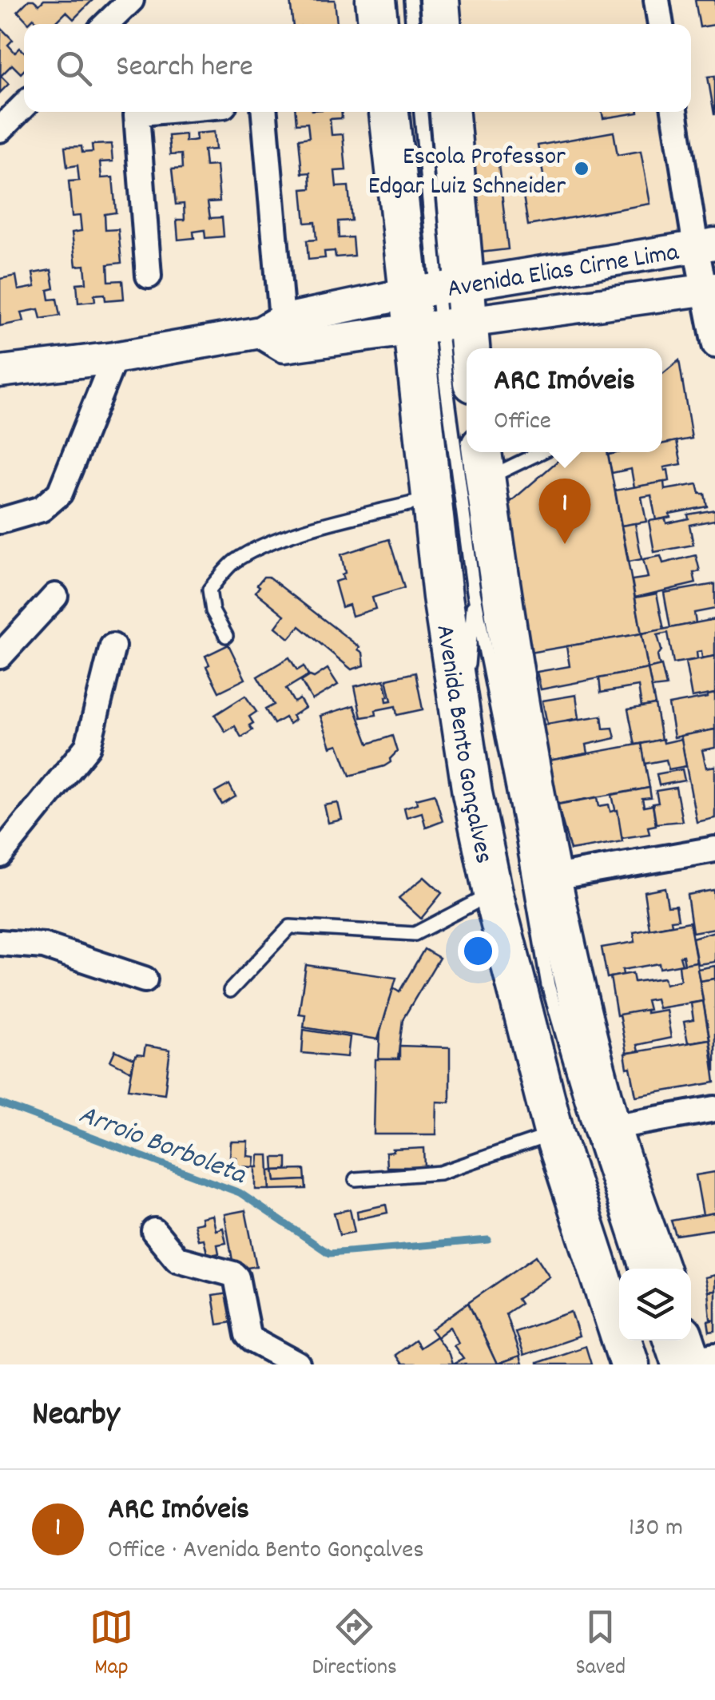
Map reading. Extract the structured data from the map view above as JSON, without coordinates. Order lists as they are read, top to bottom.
{
  "streets": {
    "main road": ["Avenida Bento Gonçalves"],
    "street": ["Avenida Elias Cirne Lima"]
  },
  "crossings": [
    ["Avenida Elias Cirne Lima", "Avenida Bento Gonçalves"]
  ],
  "water": ["Arroio Borboleta"],
  "places": ["Escola Professor Edgar Luiz Schneider"],
  "page": {
    "search": "Search here",
    "popup": ["ARC Imóveis", "Office"],
    "pins": "1",
    "heading": "Nearby",
    "list": [
      {
        "mark": "1",
        "name": "ARC Imóveis",
        "note": "Office · Avenida Bento Gonçalves",
        "value": "130 m"
      }
    ],
    "nav": ["Map", "Directions", "Saved"]
  }
}
